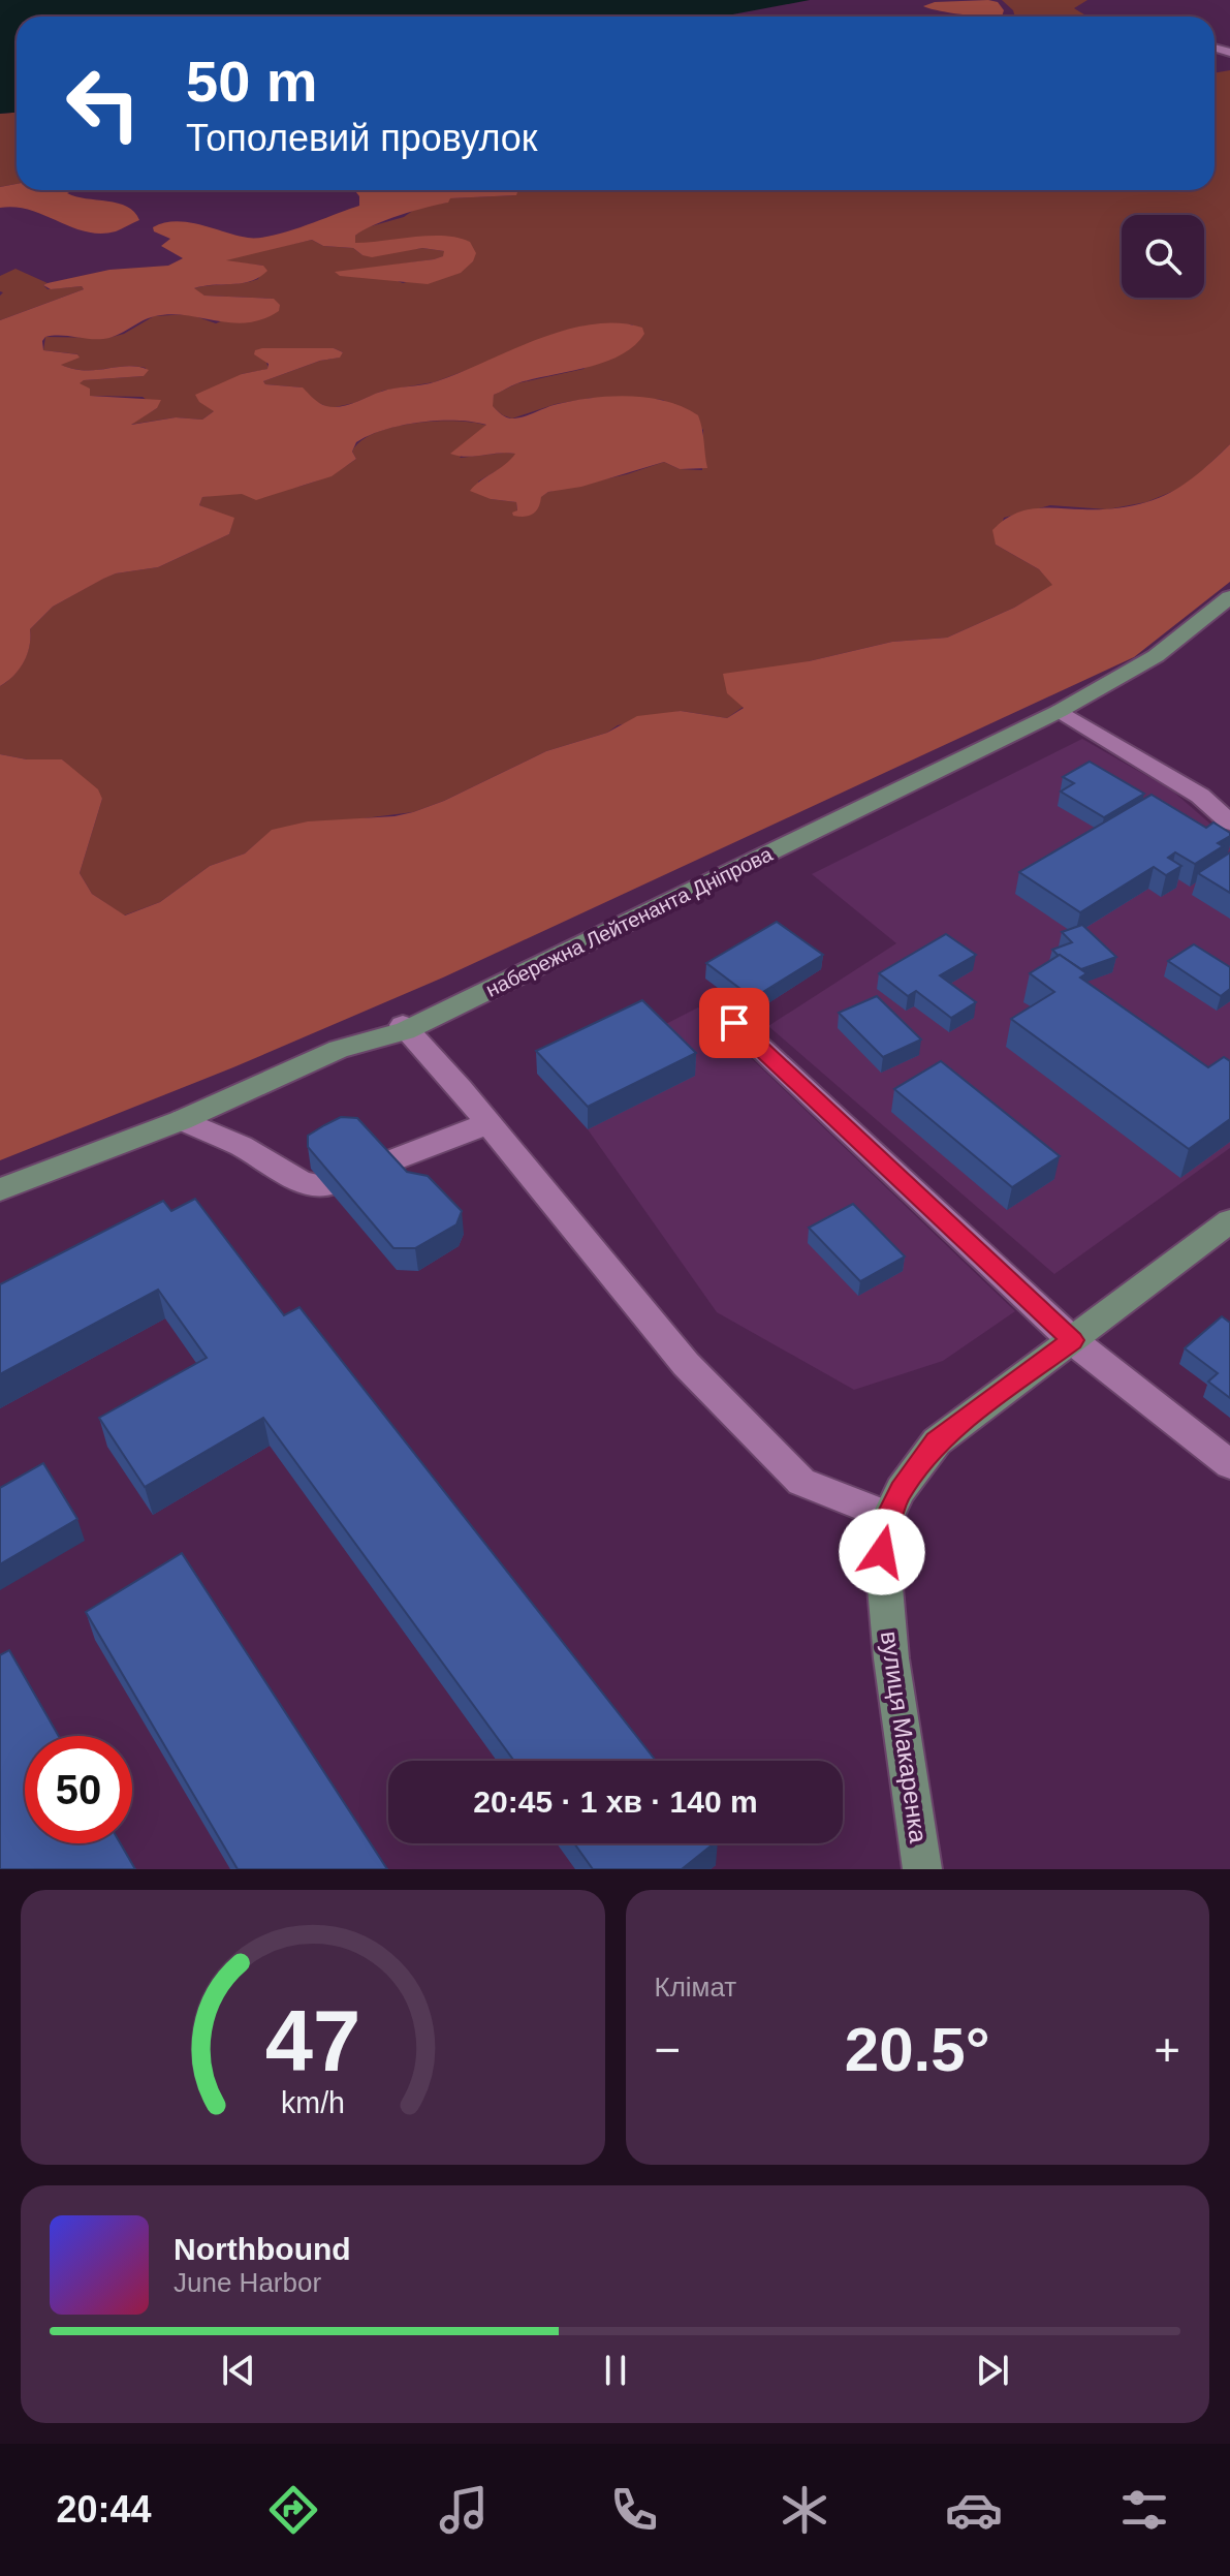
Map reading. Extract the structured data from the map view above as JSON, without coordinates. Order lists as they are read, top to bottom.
{
  "streets": {
    "main road": ["набережна Лейтенанта Дніпрова", "вулиця Макаренка"]
  },
  "page": {
    "turn": ["50 m", "Тополевий провулок"],
    "limit": "50",
    "trip": "20:45 · 1 хв · 140 m",
    "tile": "Клімат",
    "heat": ["−", "20.5°", "+"],
    "song": ["Northbound", "June Harbor"],
    "tabs": "20:44",
    "gauge": ["47", "km/h"]
  }
}
